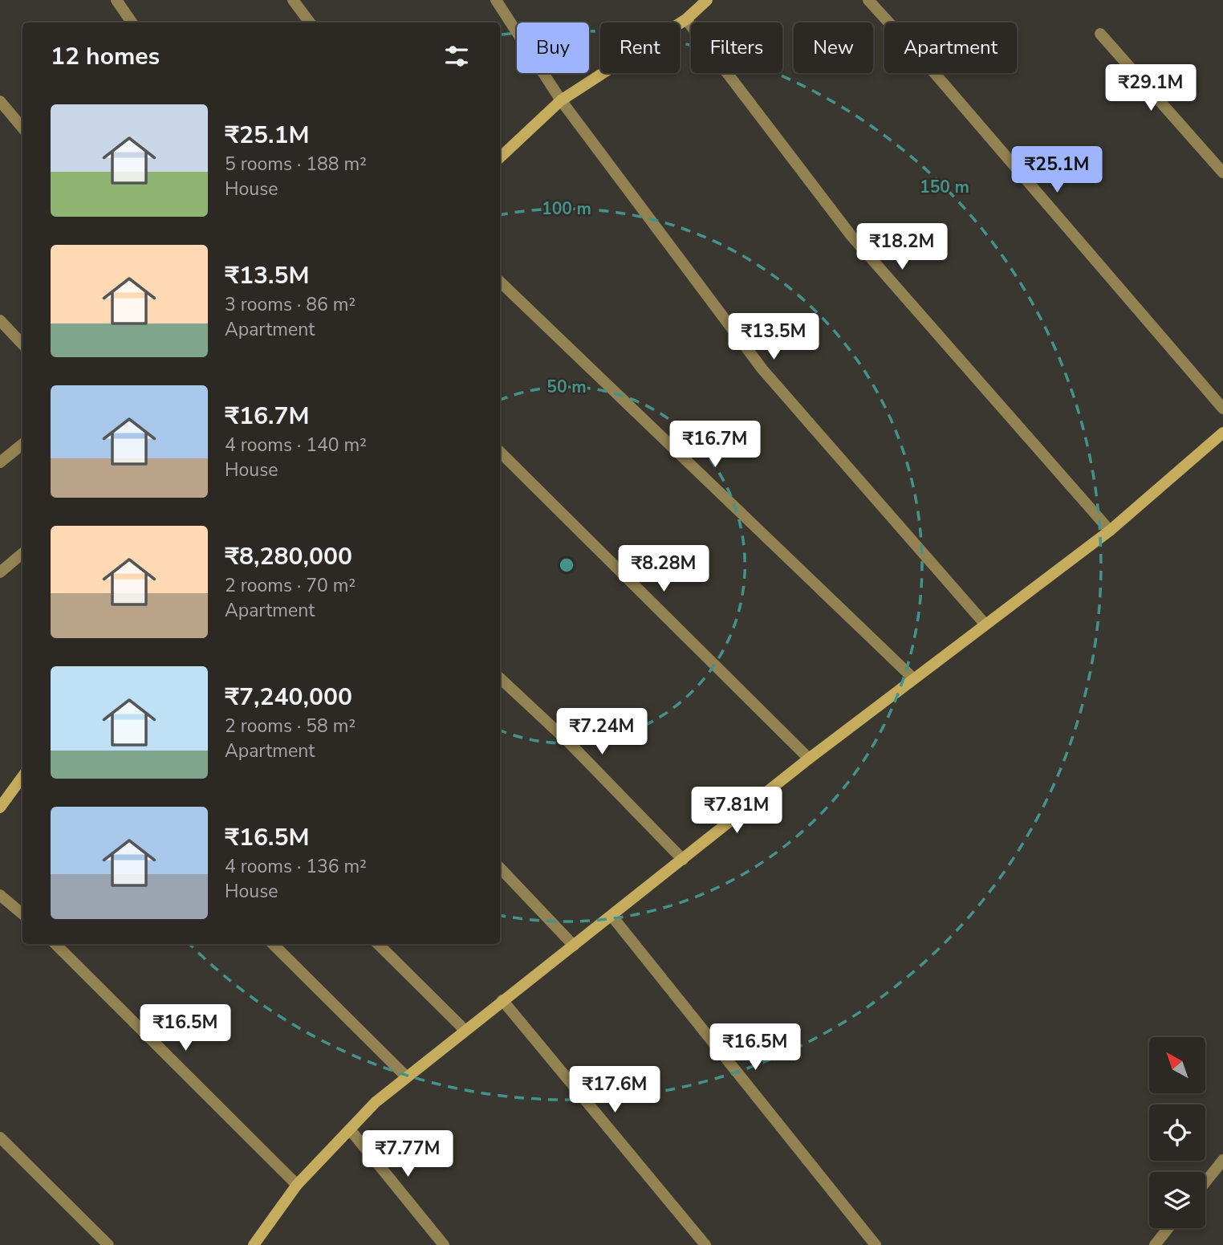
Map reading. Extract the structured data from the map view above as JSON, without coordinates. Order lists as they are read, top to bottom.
{
  "north": "top left",
  "page": {
    "chip": [
      "Buy",
      "Rent",
      "Filters",
      "New",
      "Apartment"
    ],
    "heading": "12 homes",
    "price": [
      "₹29.1M",
      "₹25.1M",
      "₹18.2M",
      "₹13.5M",
      "₹16.7M",
      "₹8.28M",
      "₹7.24M",
      "₹7.81M",
      "₹16.5M",
      "₹16.5M",
      "₹17.6M",
      "₹7.77M"
    ],
    "list": [
      {
        "name": "₹25.1M",
        "note": "5 rooms · 188 m² · House"
      },
      {
        "name": "₹13.5M",
        "note": "3 rooms · 86 m² · Apartment"
      },
      {
        "name": "₹16.7M",
        "note": "4 rooms · 140 m² · House"
      },
      {
        "name": "₹8,280,000",
        "note": "2 rooms · 70 m² · Apartment"
      },
      {
        "name": "₹7,240,000",
        "note": "2 rooms · 58 m² · Apartment"
      },
      {
        "name": "₹16.5M",
        "note": "4 rooms · 136 m² · House"
      }
    ]
  },
  "rings": ["150 m", "100 m", "50 m"]
}
